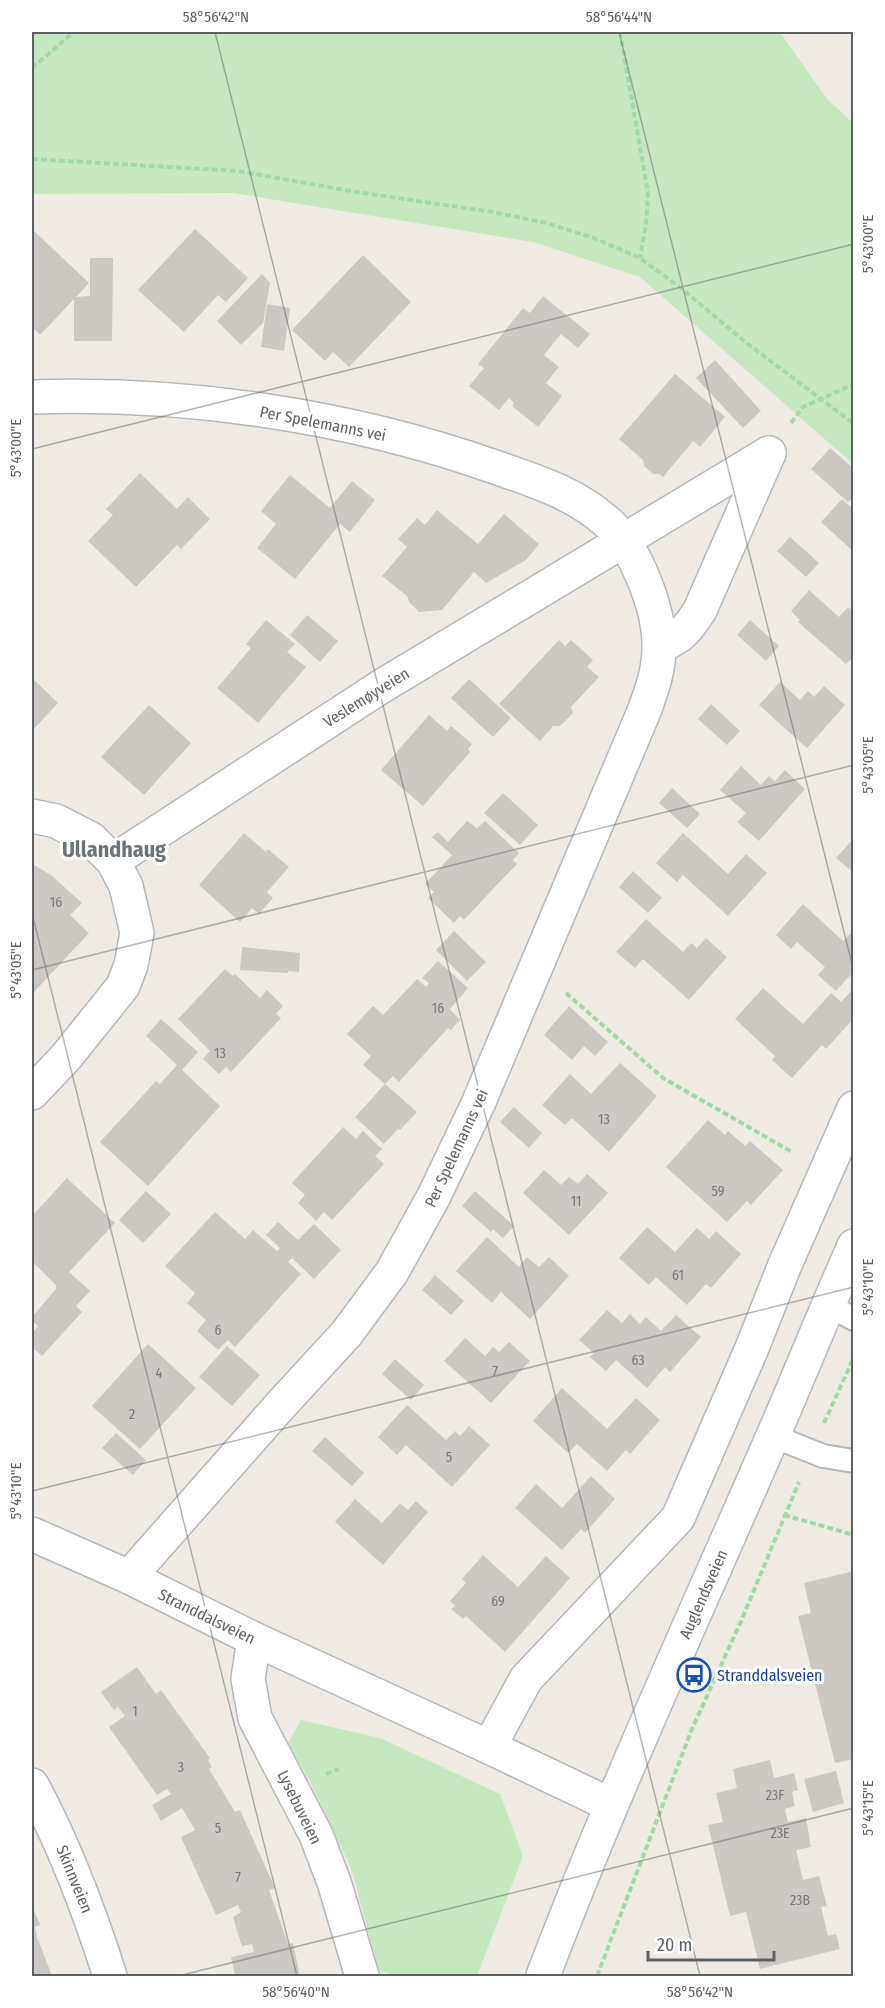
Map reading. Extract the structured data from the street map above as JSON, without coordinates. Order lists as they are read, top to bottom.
{
  "streets": {
    "street": [
      "Per Spelemanns vei",
      "Veslemøyveien",
      "Auglendsveien",
      "Stranddalsveien",
      "Lysebuveien",
      "Skinnveien"
    ]
  },
  "crossings": [
    ["Per Spelemanns vei", "Veslemøyveien"],
    ["Per Spelemanns vei", "Stranddalsveien"],
    ["Auglendsveien", "Stranddalsveien"],
    ["Stranddalsveien", "Lysebuveien"]
  ],
  "districts": ["Ullandhaug"],
  "places": {
    "bus stop": ["Stranddalsveien"]
  },
  "house_numbers": [
    "16",
    "16",
    "13",
    "13",
    "59",
    "11",
    "61",
    "6",
    "63",
    "7",
    "4",
    "2",
    "5",
    "69",
    "1",
    "3",
    "23F",
    "5",
    "23E",
    "7",
    "23B"
  ],
  "scale_bar": "20 m",
  "coordinates": [
    "58°56'42\"N",
    "58°56'44\"N",
    "5°43'00\"E",
    "5°43'05\"E",
    "5°43'10\"E",
    "5°43'15\"E",
    "58°56'40\"N"
  ]
}
